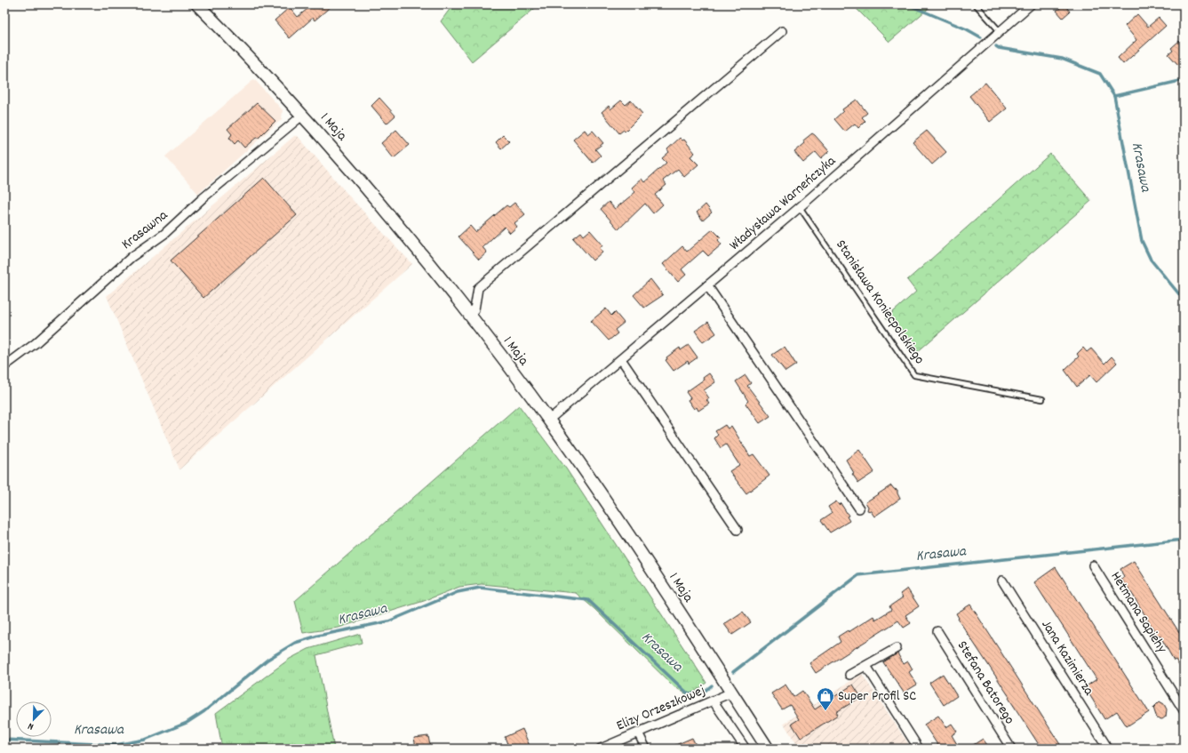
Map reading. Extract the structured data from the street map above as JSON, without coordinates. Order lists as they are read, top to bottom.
{
  "streets": {
    "main road": ["1 Maja"],
    "street": [
      "Władysława Warneńczyka",
      "Krasawna",
      "Hetmana Sapiehy",
      "Jana Kazimierza",
      "Stefana Batorego",
      "Elizy Orzeszkowej"
    ],
    "lane": ["Stanisława Koniecpolskiego"]
  },
  "crossings": [
    ["1 Maja", "Władysława Warneńczyka"],
    ["1 Maja", "Krasawna"],
    ["1 Maja", "Elizy Orzeszkowej"],
    ["Władysława Warneńczyka", "Stanisława Koniecpolskiego"]
  ],
  "water": ["Krasawa"],
  "places": {
    "shop": ["Super Profil SC"]
  },
  "north": "bottom left"
}
